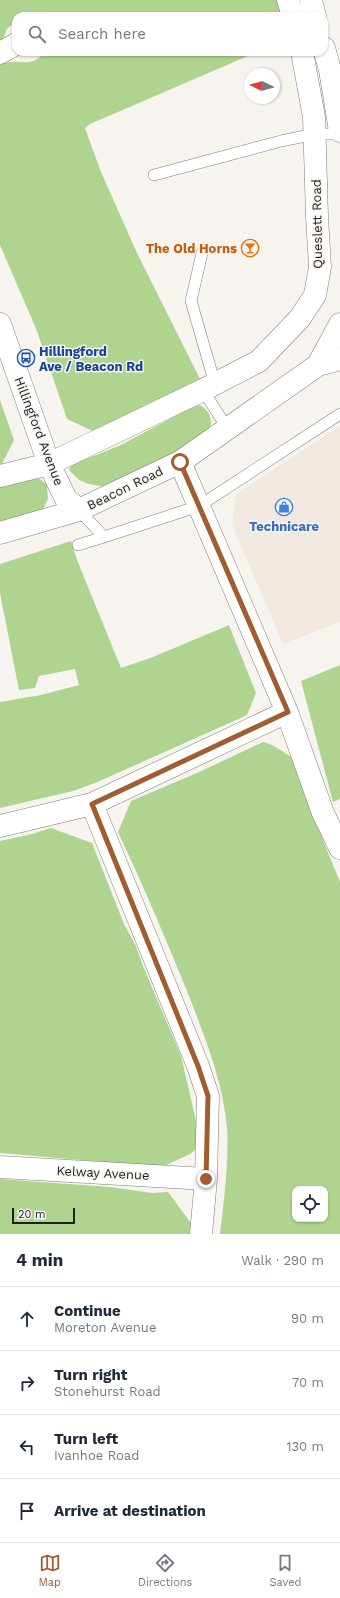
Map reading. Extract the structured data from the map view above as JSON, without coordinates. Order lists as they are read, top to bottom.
{
  "streets": {
    "main road": [
      "Queslett Road",
      "Hillingford Avenue",
      "Beacon Road",
      "Kelway Avenue"
    ]
  },
  "crossings": [
    ["Hillingford Avenue", "Beacon Road"]
  ],
  "places": {
    "bar": ["The Old Horns"],
    "bus stop": ["Hillingford Ave / Beacon Rd"],
    "shop": ["Technicare"]
  },
  "scale_bar": "20 m",
  "north": "left",
  "page": {
    "search": "Search here",
    "scale": "20 m",
    "heading": ["4 min", "Walk · 290 m"],
    "list": [
      ["Continue", "Moreton Avenue", "90 m"],
      ["Turn right", "Stonehurst Road", "70 m"],
      ["Turn left", "Ivanhoe Road", "130 m"],
      "Arrive at destination"
    ],
    "nav": ["Map", "Directions", "Saved"]
  }
}
